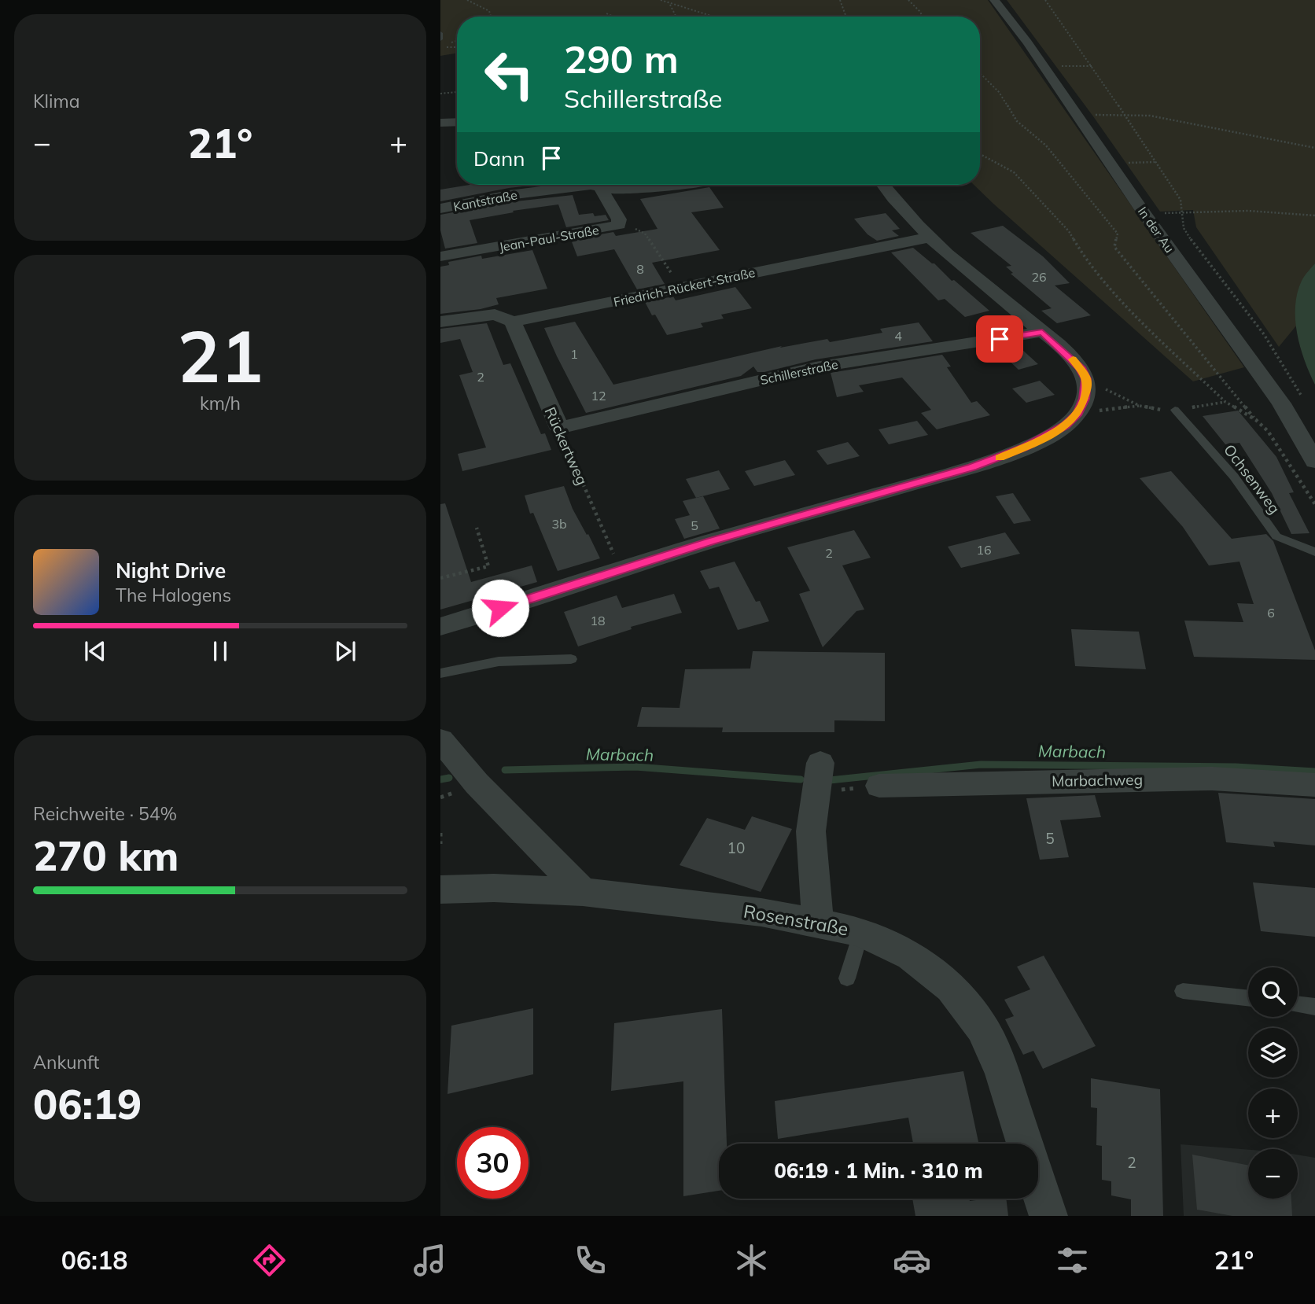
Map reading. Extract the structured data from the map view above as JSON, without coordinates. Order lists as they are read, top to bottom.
{
  "streets": {
    "street": [
      "Kantstraße",
      "In der Au",
      "Jean-Paul-Straße",
      "Friedrich-Rückert-Straße",
      "Schillerstraße",
      "Rückertweg",
      "Marbachweg",
      "Rosenstraße"
    ],
    "lane": ["Ochsenweg"]
  },
  "crossings": [
    ["Kantstraße", "Jean-Paul-Straße"],
    ["Friedrich-Rückert-Straße", "Rückertweg"],
    ["Schillerstraße", "Rückertweg"]
  ],
  "water": ["Marbach"],
  "house_numbers": [
    "8",
    "26",
    "4",
    "1",
    "2",
    "12",
    "3b",
    "5",
    "16",
    "2",
    "6",
    "18",
    "5",
    "10",
    "2"
  ],
  "page": {
    "tile": [
      "Klima",
      ["21", "km/h"],
      ["Reichweite · 54%", "270 km"],
      ["Ankunft", "06:19"]
    ],
    "turn": ["290 m", "Schillerstraße"],
    "heat": ["−", "21°", "+"],
    "then": "Dann",
    "song": ["Night Drive", "The Halogens"],
    "map_buttons": ["+", "−"],
    "limit": "30",
    "trip": "06:19 · 1 Min. · 310 m",
    "tabs": ["06:18", "21°"]
  }
}
